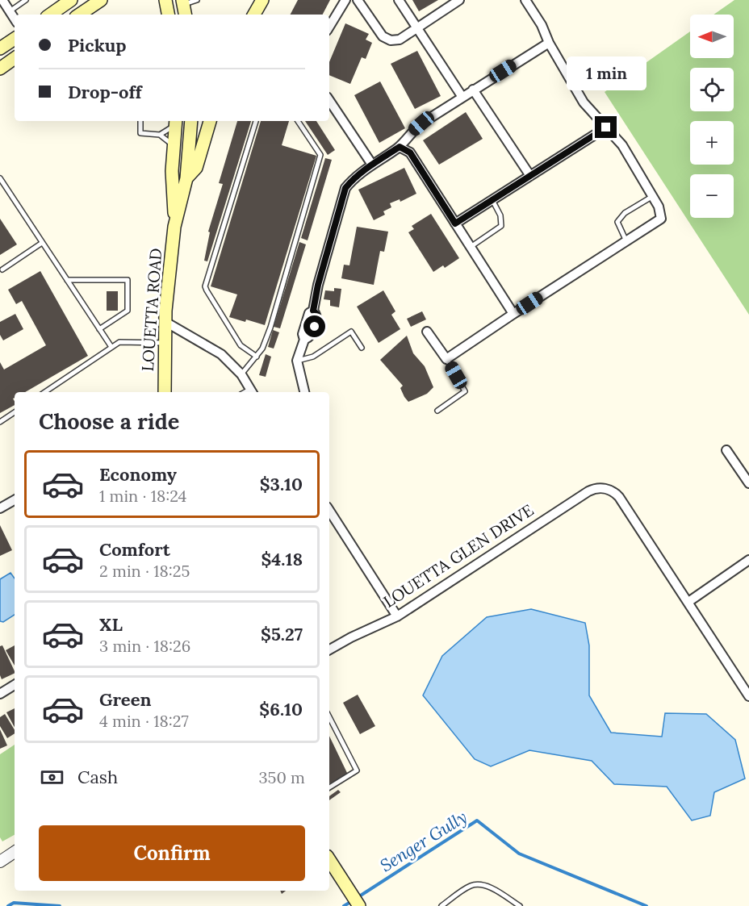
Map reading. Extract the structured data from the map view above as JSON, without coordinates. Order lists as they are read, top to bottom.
{
  "streets": {
    "main road": ["LOUETTA ROAD"],
    "street": ["LOUETTA GLEN DRIVE"]
  },
  "water": ["Senger Gully"],
  "north": "left",
  "page": {
    "map_buttons": ["+", "−"],
    "banner": ["Pickup", "Drop-off"],
    "bubble": "1 min",
    "heading": "Choose a ride",
    "list": [
      {
        "name": "Economy",
        "note": "1 min · 18:24",
        "value": "$3.10"
      },
      {
        "name": "Comfort",
        "note": "2 min · 18:25",
        "value": "$4.18"
      },
      {
        "name": "XL",
        "note": "3 min · 18:26",
        "value": "$5.27"
      },
      {
        "name": "Green",
        "note": "4 min · 18:27",
        "value": "$6.10"
      }
    ],
    "pay": ["Cash", "350 m"],
    "buttons": "Confirm"
  }
}
